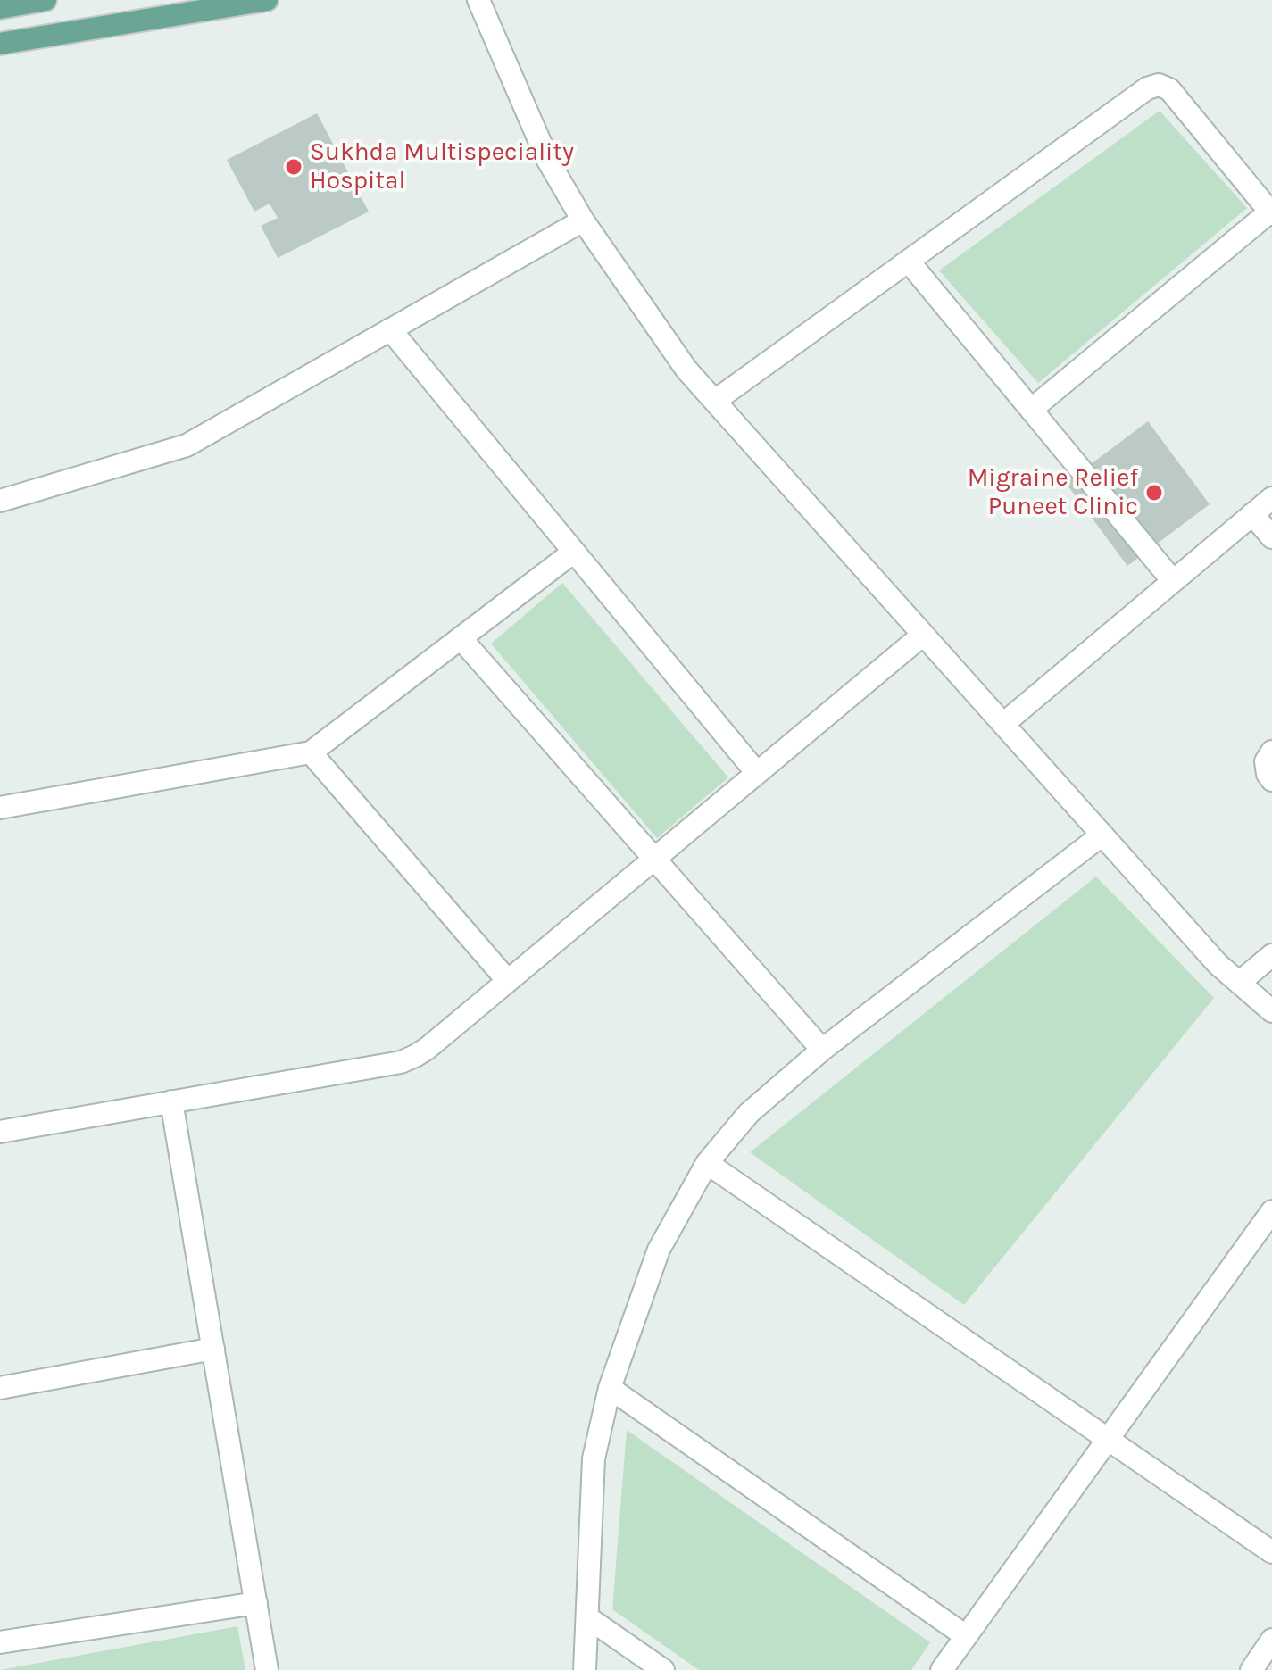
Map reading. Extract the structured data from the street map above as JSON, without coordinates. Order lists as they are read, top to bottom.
{
  "places": ["Sukhda Multispeciality Hospital", "Migraine Relief Puneet Clinic"]
}
